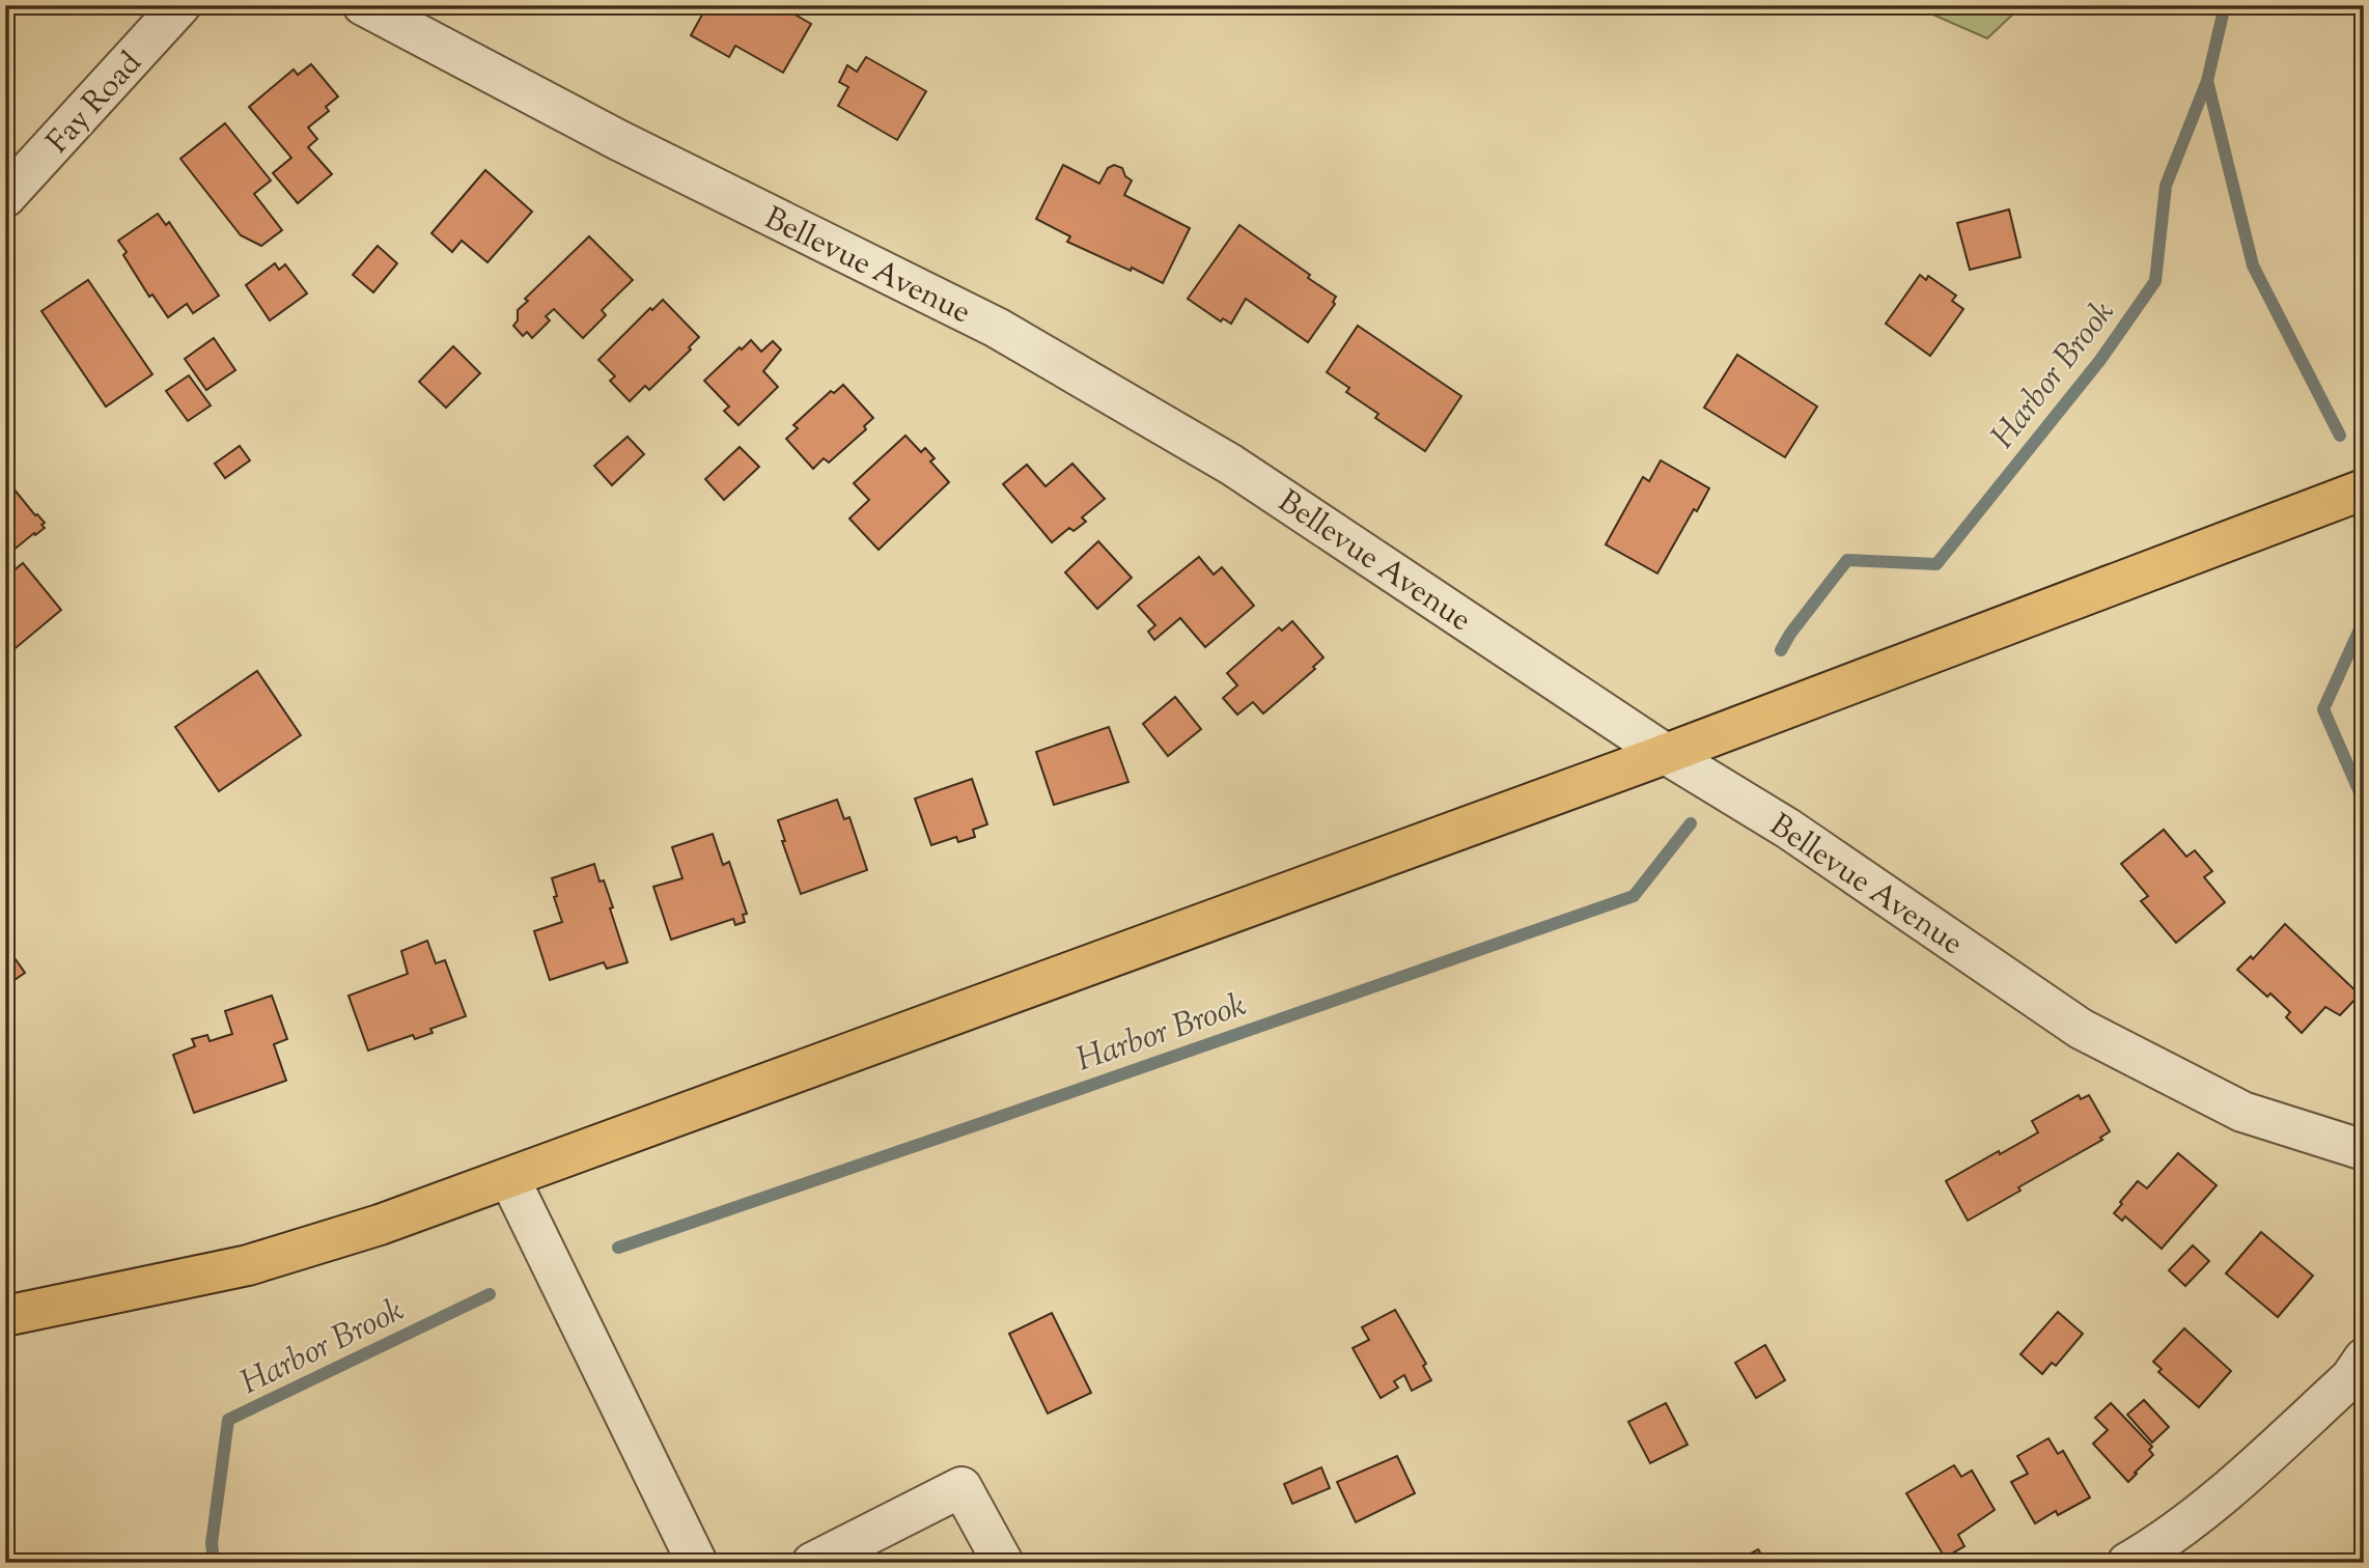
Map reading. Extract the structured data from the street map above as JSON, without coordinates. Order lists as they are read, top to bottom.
{
  "streets": {
    "street": ["Fay Road", "Bellevue Avenue"]
  },
  "water": ["Harbor Brook"]
}
